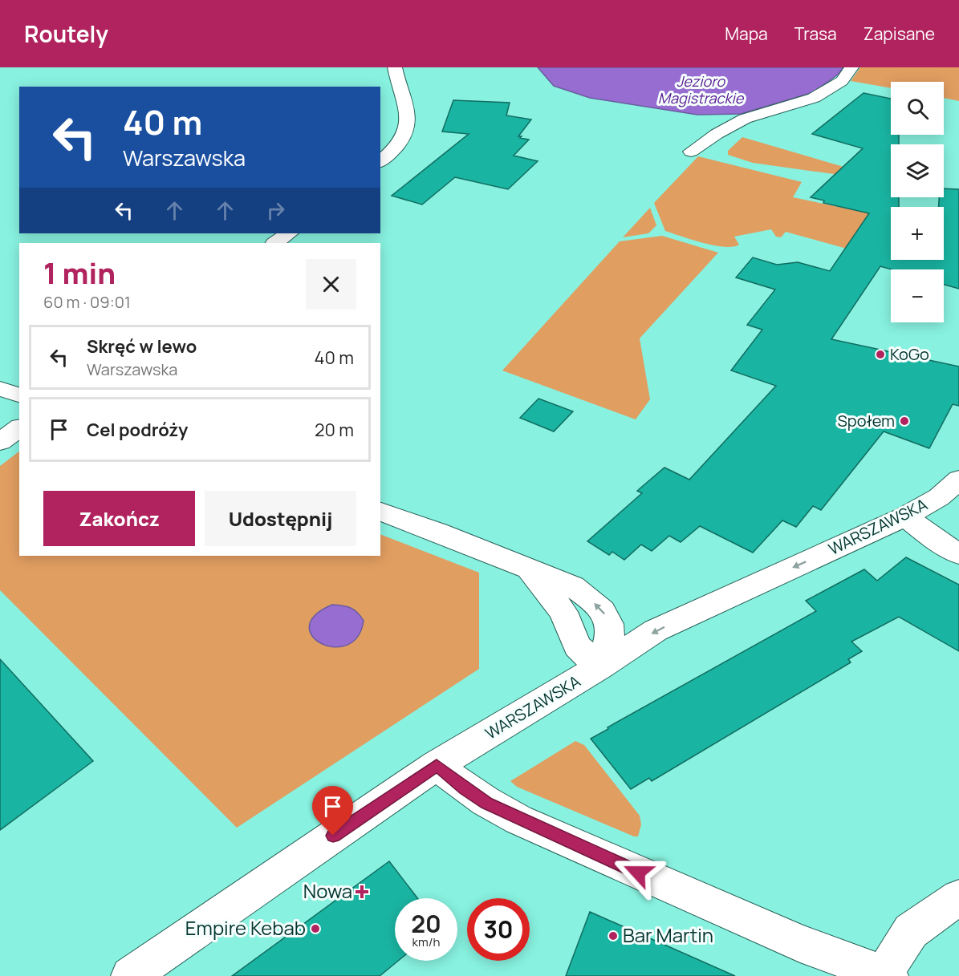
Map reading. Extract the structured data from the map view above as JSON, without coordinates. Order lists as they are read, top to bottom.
{
  "streets": {
    "street": ["WARSZAWSKA"]
  },
  "one_way": ["WARSZAWSKA"],
  "water": ["Jezioro Magistrackie"],
  "places": {
    "other": [
      "KoGo",
      "Społem",
      "Empire Kebab",
      "Bar Martin"
    ],
    "health": ["Nowa"]
  },
  "page": {
    "header": "Routely",
    "nav": ["Mapa", "Trasa", "Zapisane"],
    "map_buttons": ["+", "−"],
    "turn": ["40 m", "Warszawska"],
    "heading": ["1 min", "60 m · 09:01"],
    "list": [
      {
        "name": "Skręć w lewo",
        "note": "Warszawska",
        "value": "40 m"
      },
      {
        "name": "Cel podróży",
        "value": "20 m"
      }
    ],
    "buttons": ["Zakończ", "Udostępnij"],
    "speed": "20 km/h",
    "limit": "30"
  }
}
